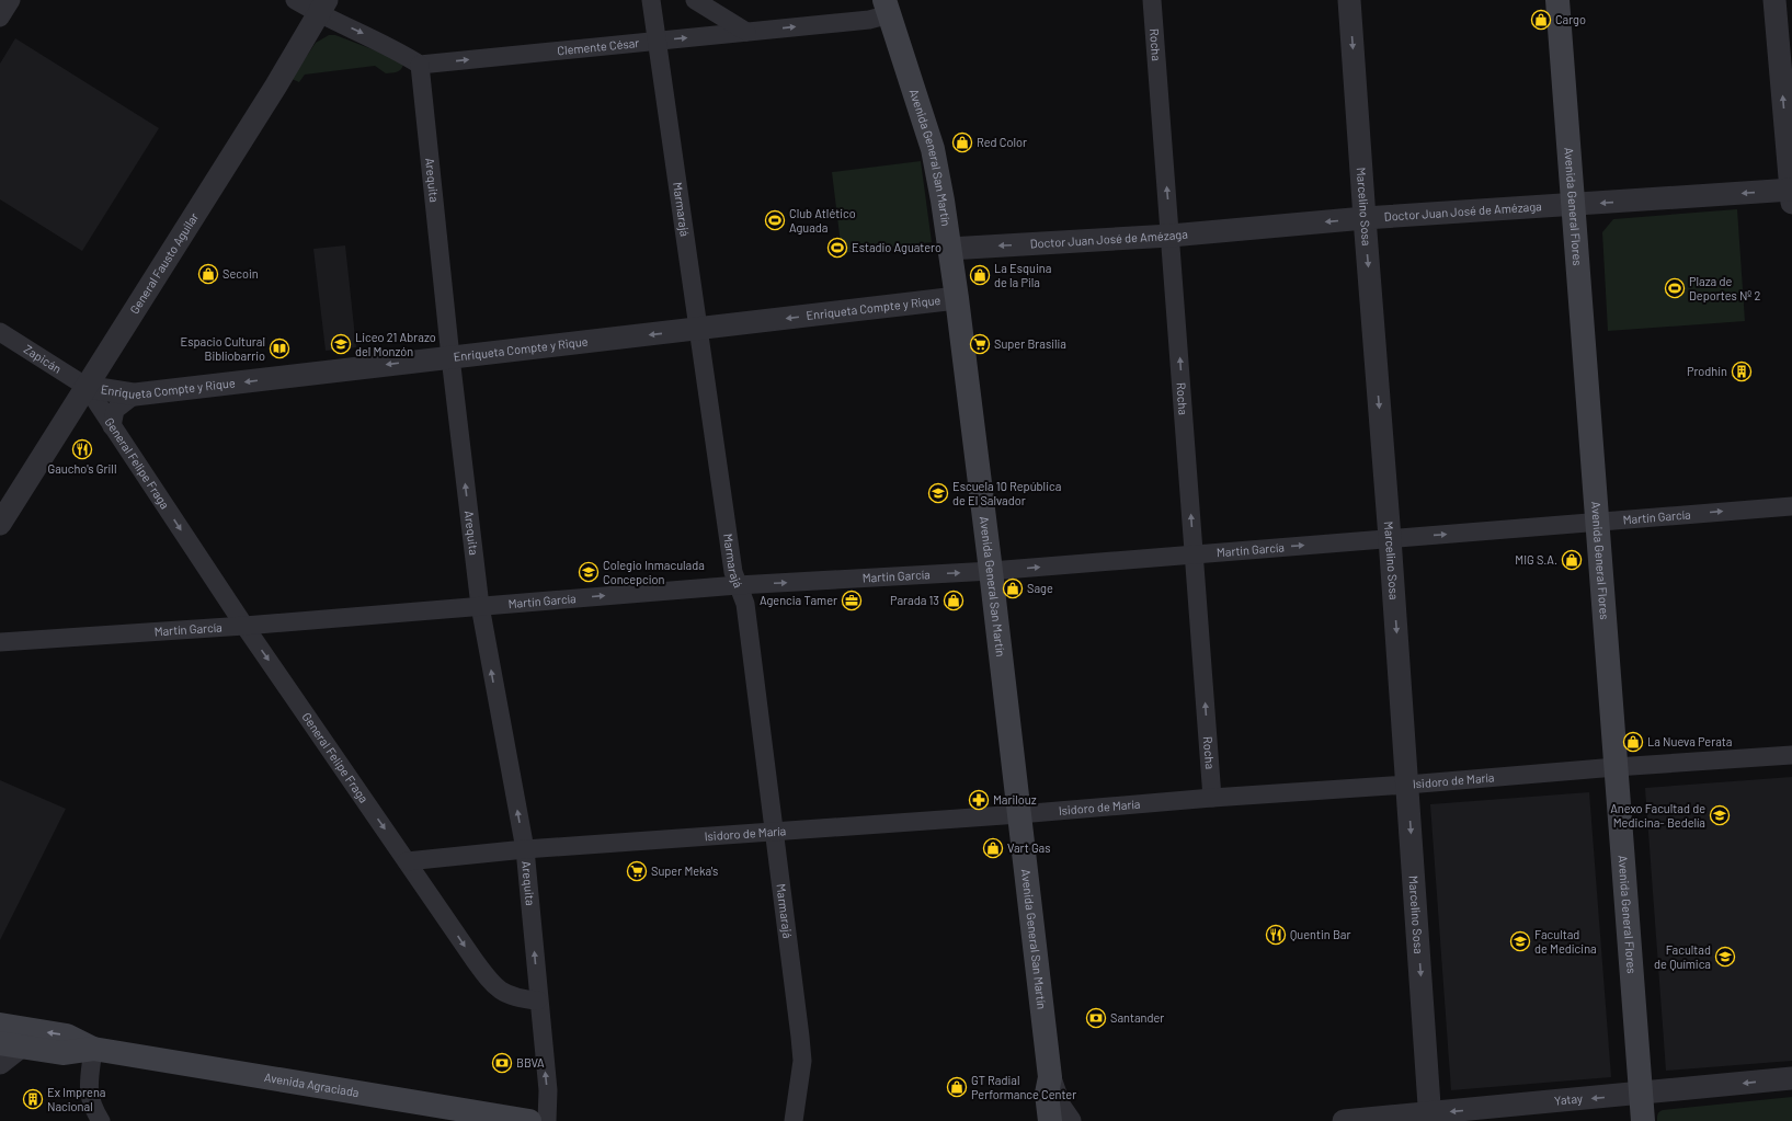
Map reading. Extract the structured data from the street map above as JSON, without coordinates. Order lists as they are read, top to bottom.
{
  "streets": {
    "main road": ["Avenida General San Martín", "Avenida General Flores", "Avenida Agraciada"],
    "street": [
      "Rocha",
      "Clemente César",
      "Arequita",
      "Marcelino Sosa",
      "Marmarajá",
      "Doctor Juan José de Amézaga",
      "General Fausto Aguilar",
      "Enriqueta Compte y Rique",
      "Zapicán",
      "General Felipe Fraga",
      "Martín García",
      "Isidoro de María",
      "Yatay"
    ]
  },
  "crossings": [
    ["Rocha", "Doctor Juan José de Amézaga"],
    ["Rocha", "Martín García"],
    ["Rocha", "Isidoro de María"],
    ["Clemente César", "Avenida General San Martín"],
    ["Clemente César", "Arequita"],
    ["Clemente César", "Marmarajá"],
    ["Avenida General San Martín", "Doctor Juan José de Amézaga"],
    ["Avenida General San Martín", "Enriqueta Compte y Rique"],
    ["Avenida General San Martín", "Martín García"],
    ["Avenida General San Martín", "Isidoro de María"],
    ["Arequita", "Enriqueta Compte y Rique"],
    ["Arequita", "General Felipe Fraga"],
    ["Arequita", "Martín García"],
    ["Arequita", "Isidoro de María"],
    ["Marcelino Sosa", "Doctor Juan José de Amézaga"],
    ["Marcelino Sosa", "Martín García"],
    ["Marcelino Sosa", "Isidoro de María"],
    ["Marcelino Sosa", "Yatay"],
    ["Avenida General Flores", "Doctor Juan José de Amézaga"],
    ["Avenida General Flores", "Martín García"],
    ["Avenida General Flores", "Isidoro de María"],
    ["Avenida General Flores", "Yatay"],
    ["Marmarajá", "Enriqueta Compte y Rique"],
    ["Marmarajá", "Martín García"],
    ["Marmarajá", "Isidoro de María"],
    ["General Fausto Aguilar", "Enriqueta Compte y Rique"],
    ["General Fausto Aguilar", "Zapicán"],
    ["General Fausto Aguilar", "General Felipe Fraga"],
    ["Enriqueta Compte y Rique", "Zapicán"],
    ["Enriqueta Compte y Rique", "General Felipe Fraga"],
    ["Zapicán", "General Felipe Fraga"],
    ["General Felipe Fraga", "Martín García"],
    ["General Felipe Fraga", "Isidoro de María"]
  ],
  "one_way": [
    "Rocha",
    "Clemente César",
    "Arequita",
    "Marcelino Sosa",
    "Doctor Juan José de Amézaga",
    "Enriqueta Compte y Rique",
    "General Felipe Fraga",
    "Martín García",
    "Yatay"
  ],
  "places": {
    "shop": [
      "Cargo",
      "Red Color",
      "Secoin",
      "La Esquina de la Pila",
      "MIG S.A.",
      "Sage",
      "Parada 13",
      "La Nueva Perata",
      "Vart Gas",
      "GT Radial Performance Center"
    ],
    "sports": ["Club Atlético Aguada", "Estadio Aguatero", "Plaza de Deportes Nº 2"],
    "school or university": [
      "Liceo 21 Abrazo del Monzón",
      "Escuela 10 República de El Salvador",
      "Colegio Inmaculada Concepcion",
      "Anexo Facultad de Medicina- Bedelía",
      "Facultad de Medicina",
      "Facultad de Química"
    ],
    "supermarket": ["Super Brasilia", "Super Meka's"],
    "library": ["Espacio Cultural Bibliobarrio"],
    "building": ["Prodhin", "Ex Imprena Nacional"],
    "restaurant": ["Gaucho's Grill", "Quentin Bar"],
    "office": ["Agencia Tamer"],
    "pharmacy": ["Marilouz"],
    "bank": ["Santander", "BBVA"]
  }
}
